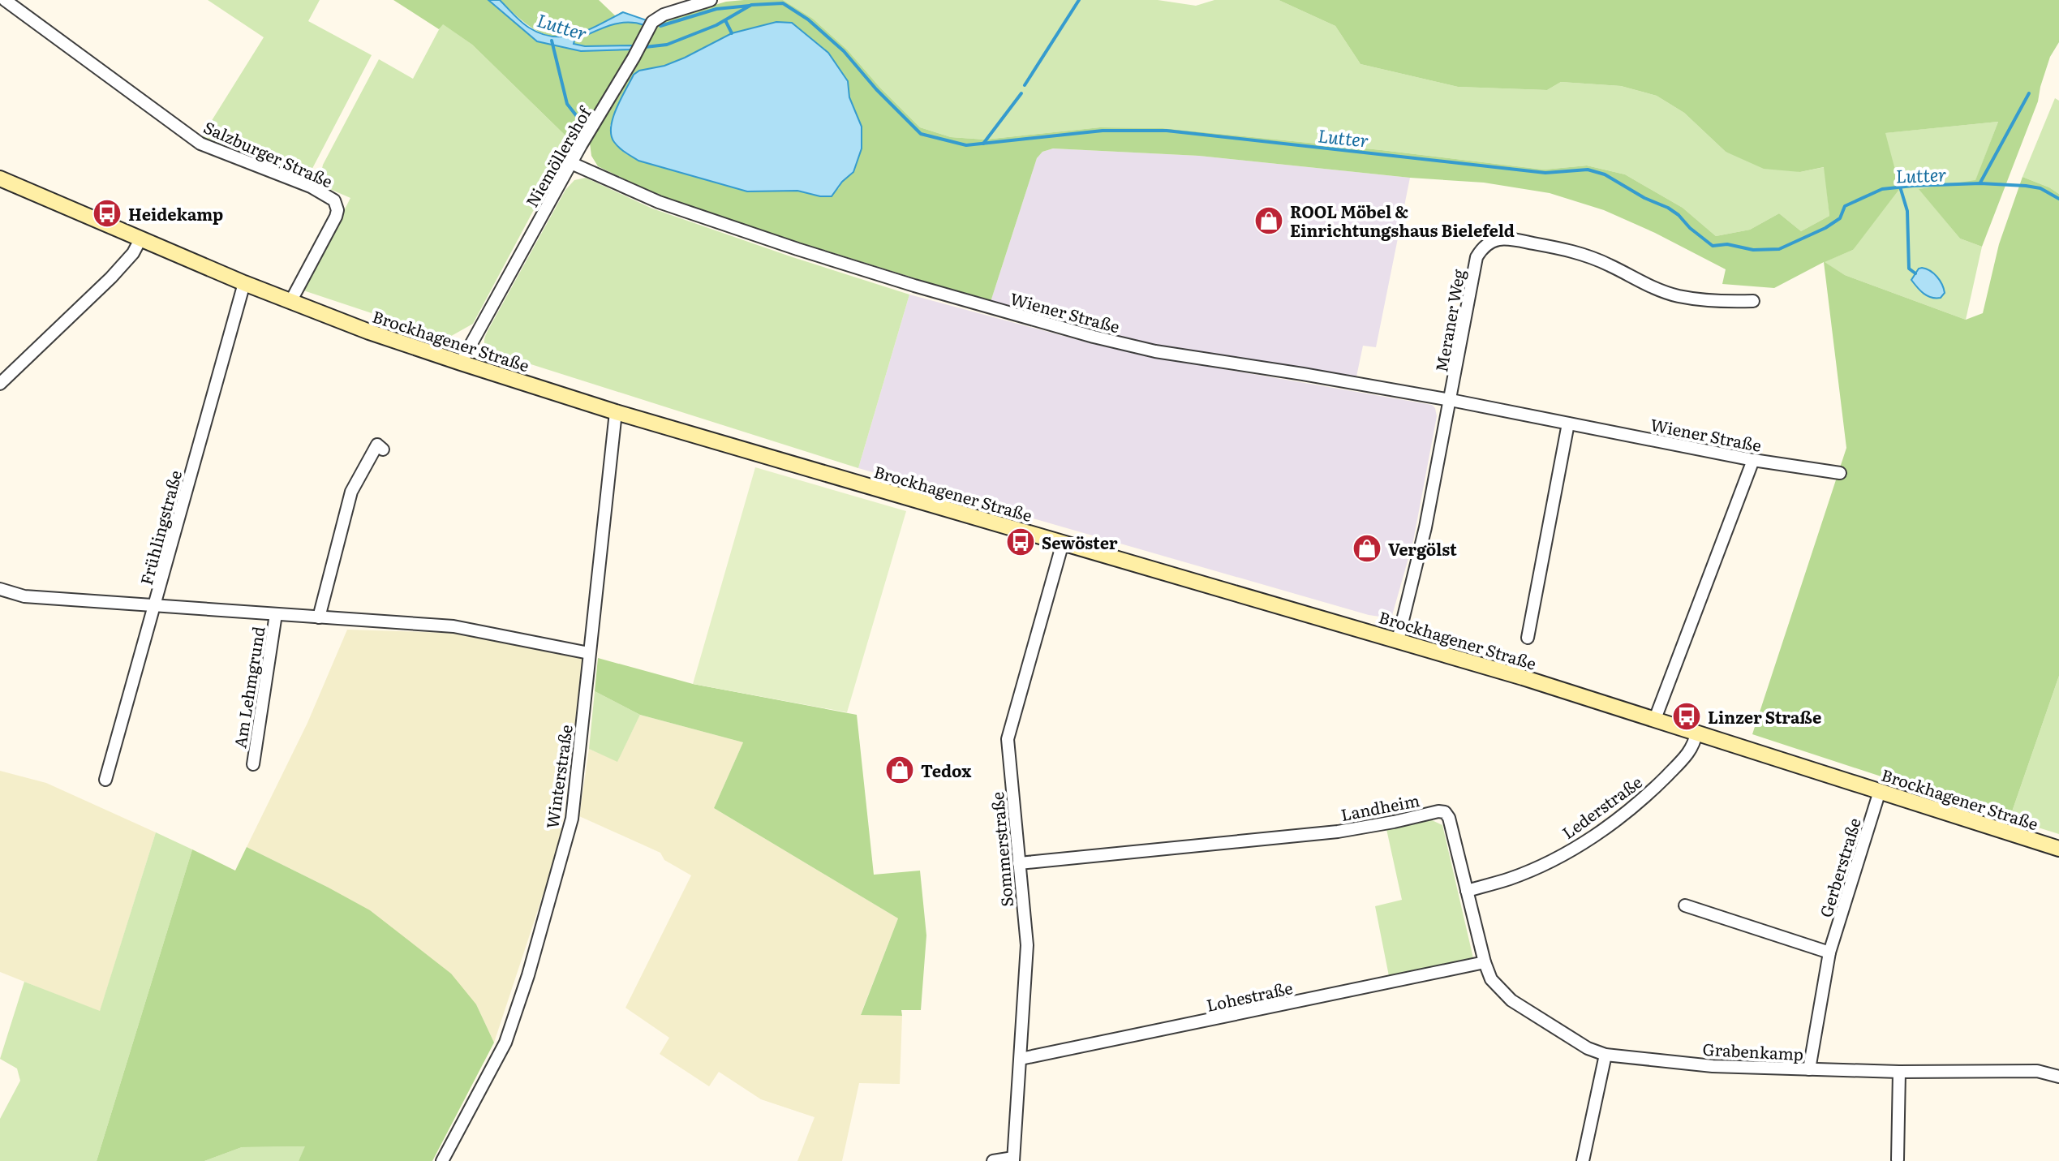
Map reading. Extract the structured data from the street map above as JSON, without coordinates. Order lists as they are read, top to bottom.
{
  "streets": {
    "main road": ["Brockhagener Straße"],
    "street": [
      "Salzburger Straße",
      "Niemöllershof",
      "Wiener Straße",
      "Meraner Weg",
      "Frühlingstraße",
      "Am Lehmgrund",
      "Winterstraße",
      "Landheim",
      "Lederstraße",
      "Sommerstraße",
      "Gerberstraße",
      "Lohestraße",
      "Grabenkamp"
    ]
  },
  "crossings": [
    ["Salzburger Straße", "Brockhagener Straße"],
    ["Niemöllershof", "Wiener Straße"],
    ["Niemöllershof", "Brockhagener Straße"],
    ["Wiener Straße", "Meraner Weg"],
    ["Meraner Weg", "Brockhagener Straße"],
    ["Brockhagener Straße", "Frühlingstraße"],
    ["Brockhagener Straße", "Winterstraße"],
    ["Brockhagener Straße", "Lederstraße"],
    ["Brockhagener Straße", "Sommerstraße"],
    ["Brockhagener Straße", "Gerberstraße"],
    ["Landheim", "Lederstraße"],
    ["Landheim", "Sommerstraße"],
    ["Landheim", "Lohestraße"],
    ["Landheim", "Grabenkamp"],
    ["Sommerstraße", "Lohestraße"],
    ["Gerberstraße", "Grabenkamp"]
  ],
  "water": ["Lutter"],
  "places": {
    "bus stop": ["Heidekamp", "Sewöster", "Linzer Straße"],
    "shop": ["ROOL Möbel & Einrichtungshaus Bielefeld", "Vergölst", "Tedox"]
  }
}
